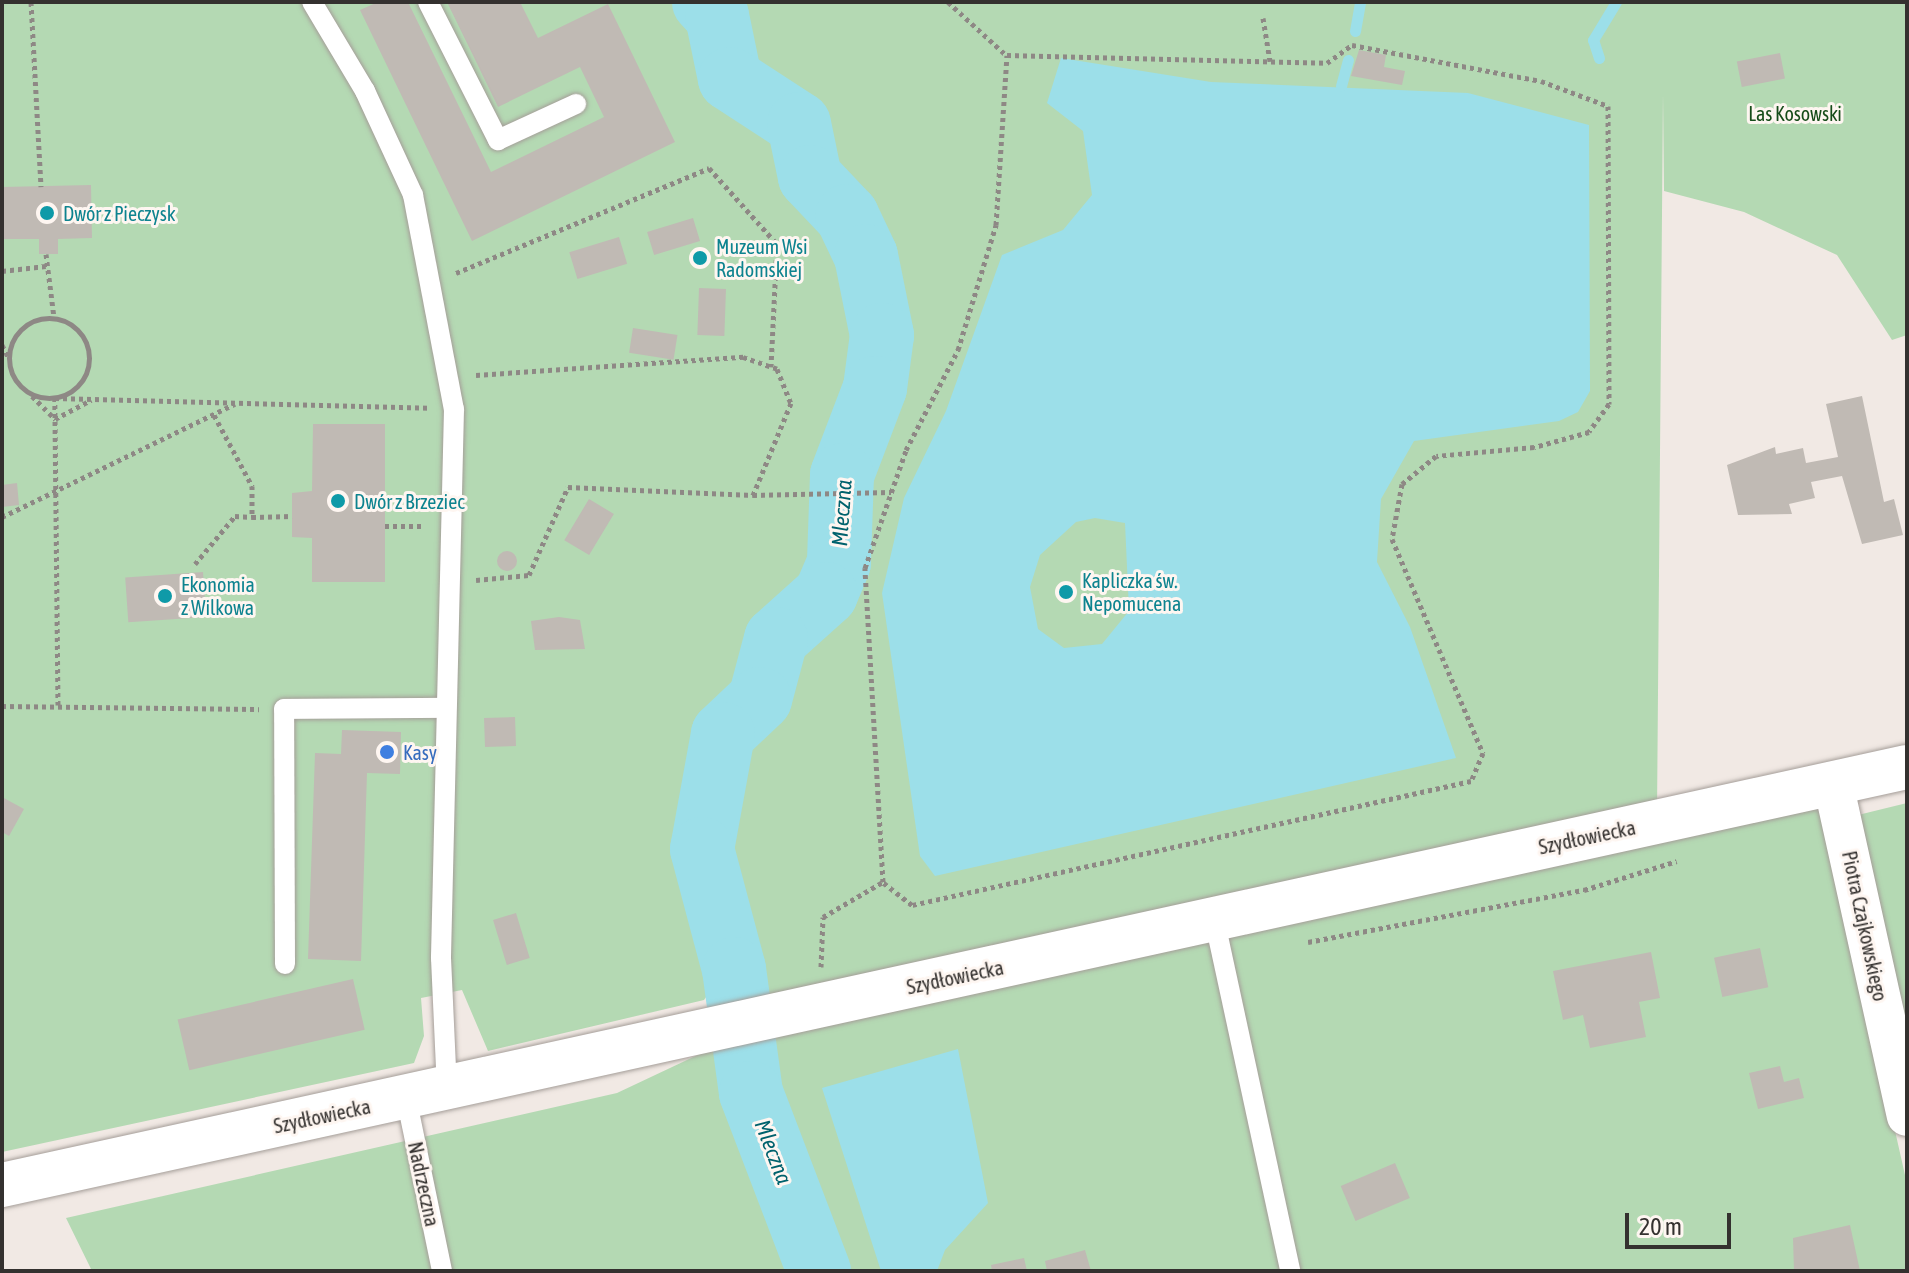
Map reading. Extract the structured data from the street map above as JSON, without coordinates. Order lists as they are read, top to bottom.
{
  "streets": {
    "street": ["Szydłowiecka", "Piotra Czajkowskiego"],
    "lane": ["Nadrzeczna"]
  },
  "crossings": [
    ["Szydłowiecka", "Piotra Czajkowskiego"],
    ["Szydłowiecka", "Nadrzeczna"]
  ],
  "water": ["Mleczna"],
  "parks": ["Las Kosowski"],
  "places": [
    "Dwór z Pieczysk",
    "Muzeum Wsi Radomskiej",
    "Dwór z Brzeziec",
    "Kapliczka św. Nepomucena",
    "Ekonomia z Wilkowa",
    "Kasy"
  ],
  "scale_bar": "20 m"
}
